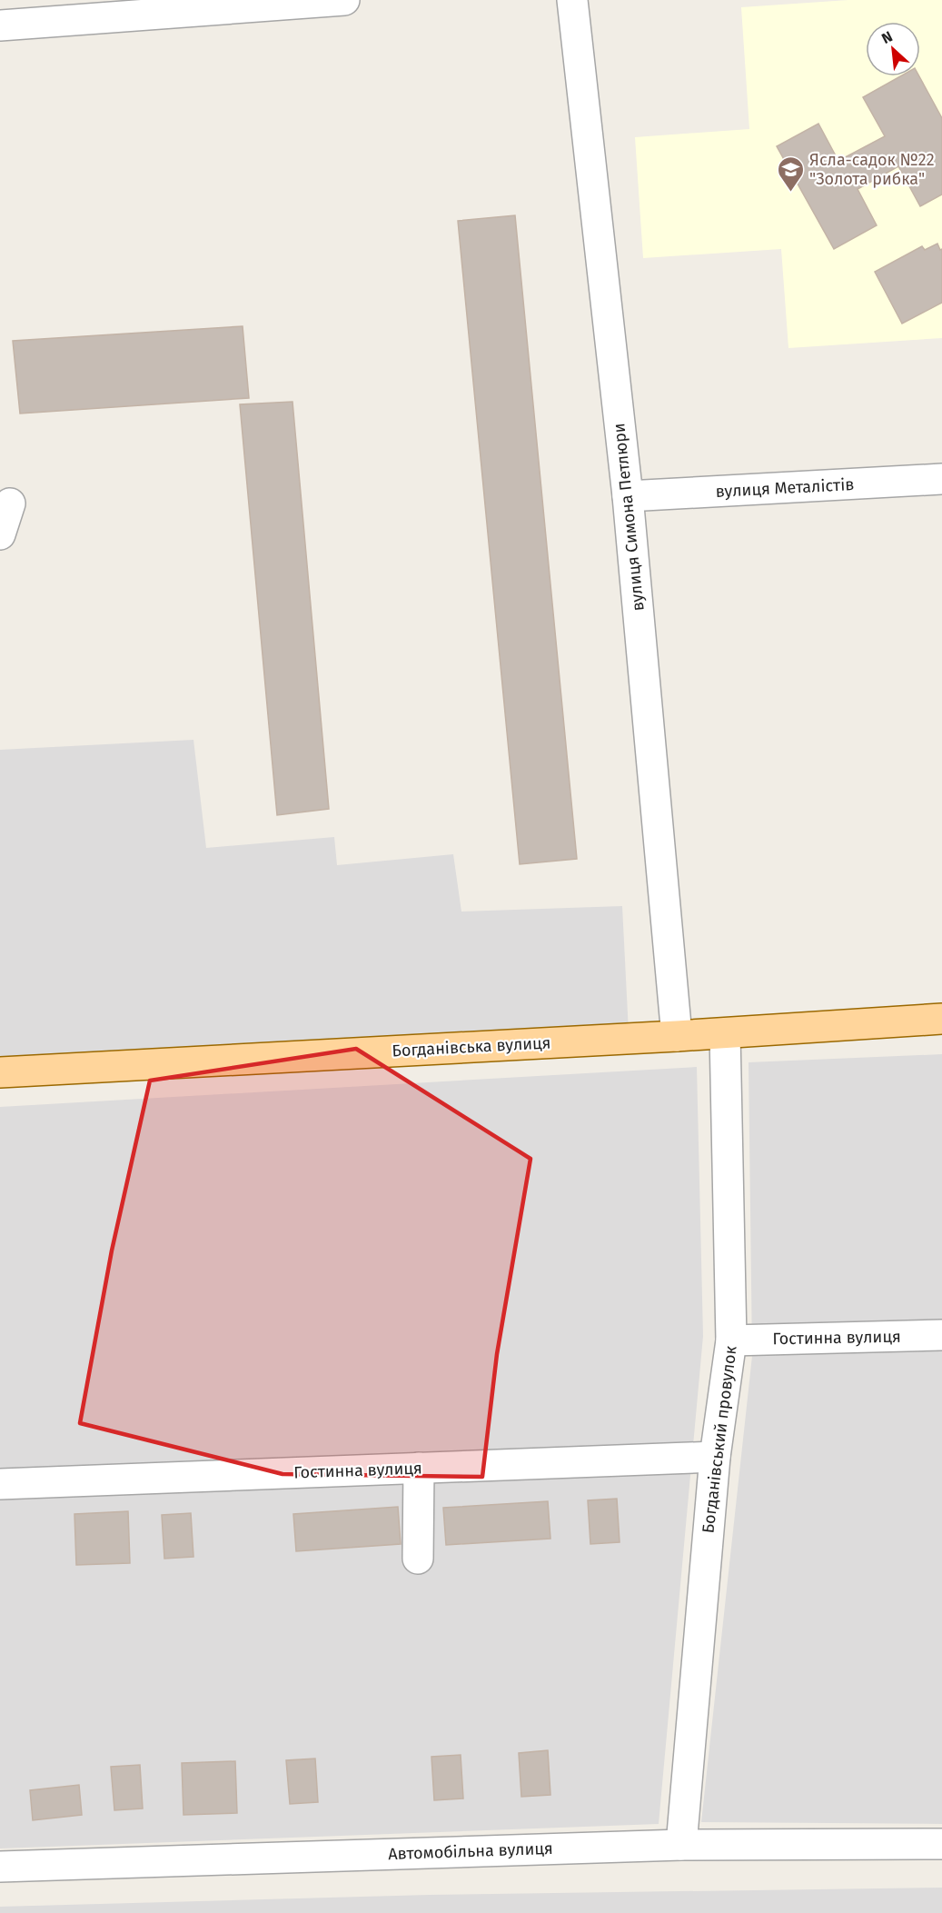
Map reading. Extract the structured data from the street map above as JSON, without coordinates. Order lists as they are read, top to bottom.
{
  "streets": {
    "main road": ["Богданівська вулиця"],
    "street": [
      "вулиця Металістів",
      "вулиця Симона Петлюри",
      "Гостинна вулиця",
      "Богданівський провулок",
      "Автомобільна вулиця"
    ]
  },
  "crossings": [
    ["вулиця Металістів", "вулиця Симона Петлюри"],
    ["вулиця Симона Петлюри", "Богданівська вулиця"],
    ["Богданівська вулиця", "Богданівський провулок"],
    ["Гостинна вулиця", "Богданівський провулок"],
    ["Богданівський провулок", "Автомобільна вулиця"]
  ],
  "places": {
    "school or university": ["Ясла-садок №22 \"Золота рибка\""]
  },
  "north": "top left"
}
